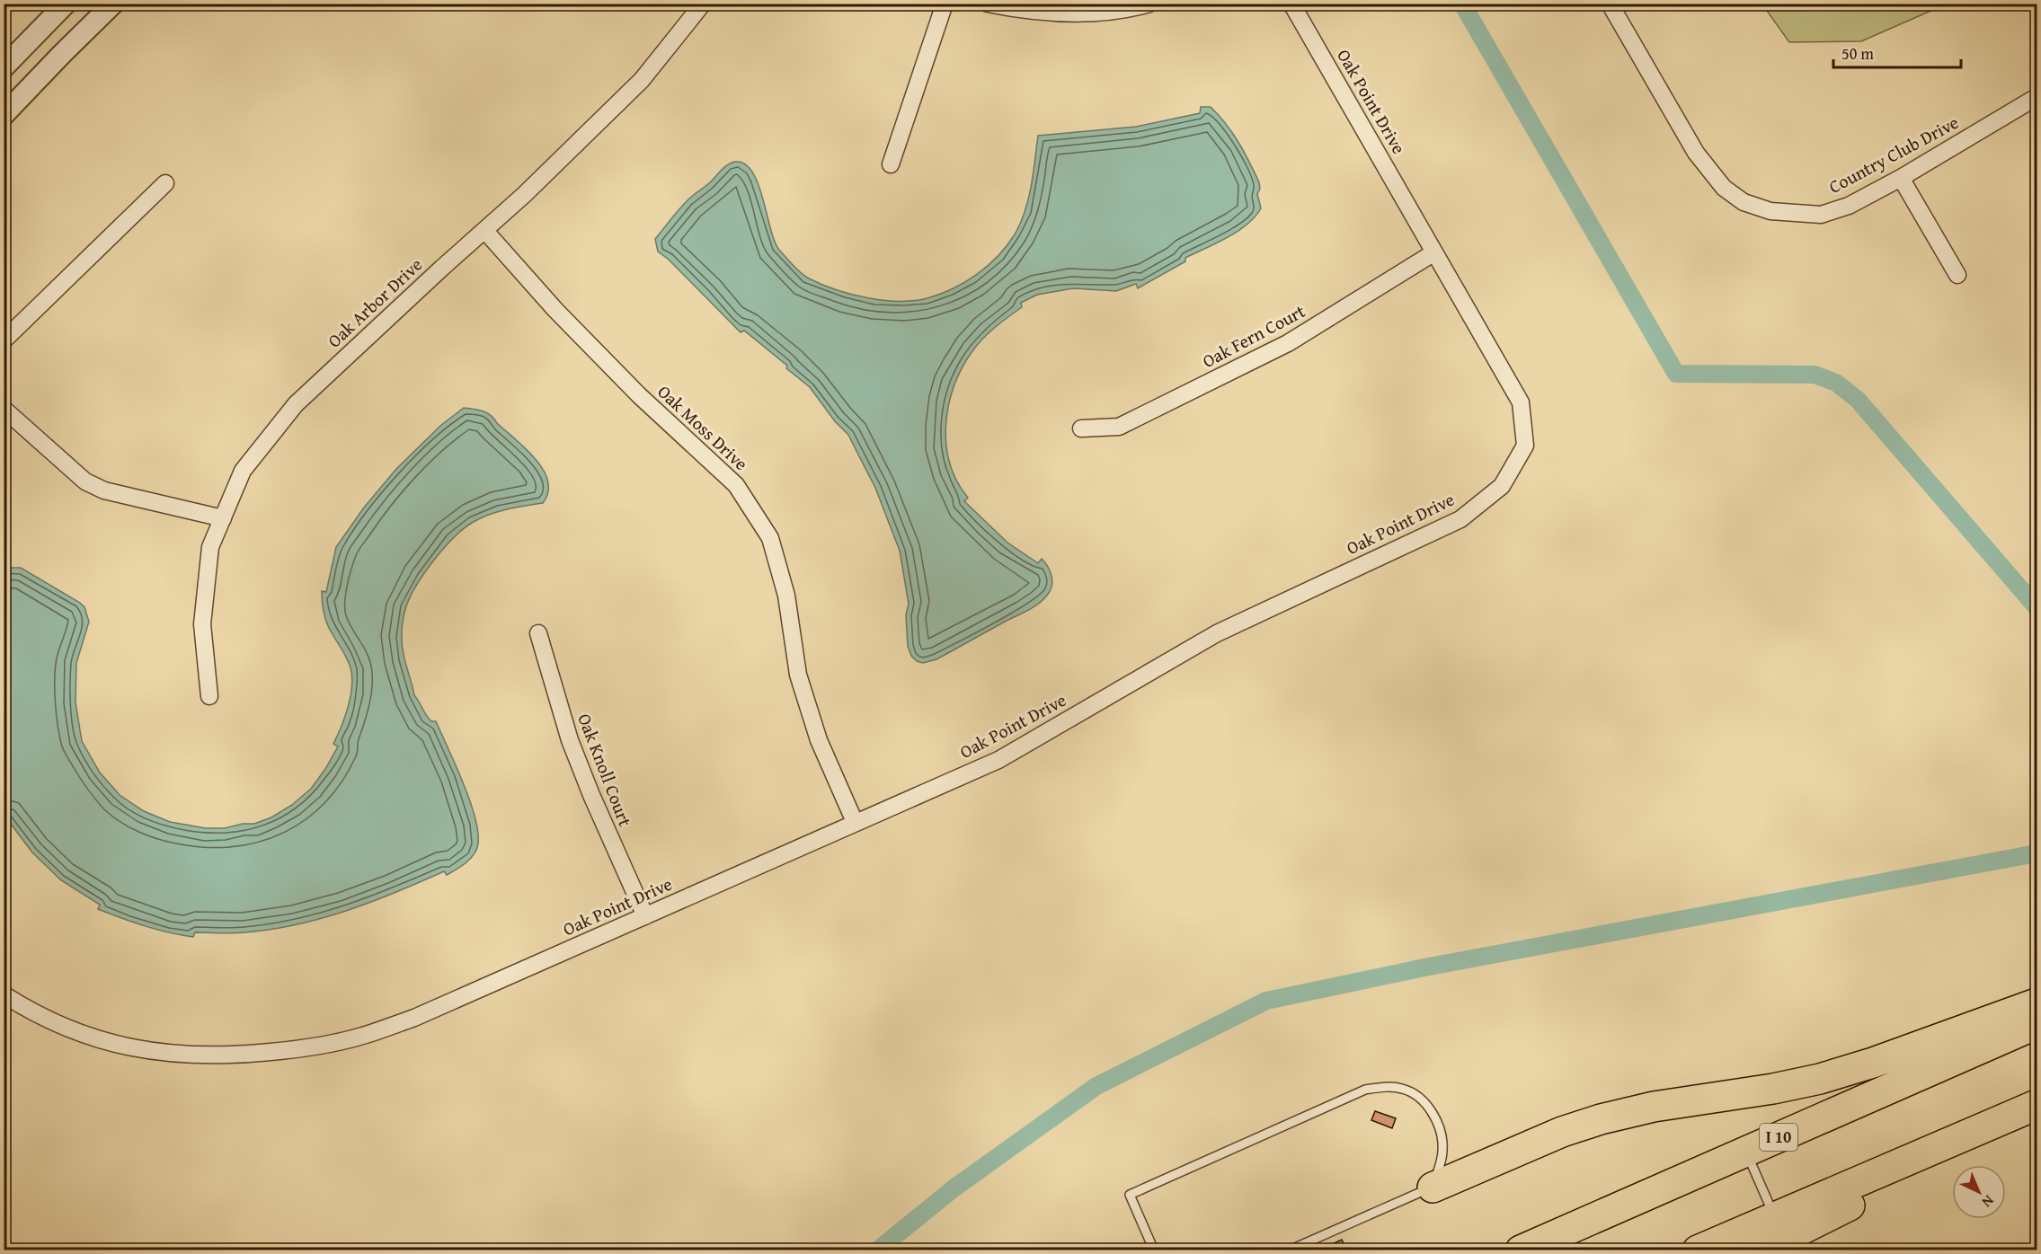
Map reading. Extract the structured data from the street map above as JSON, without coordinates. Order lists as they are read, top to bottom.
{
  "streets": {
    "highway": ["I 10"],
    "street": [
      "Oak Point Drive",
      "Country Club Drive",
      "Oak Arbor Drive",
      "Oak Fern Court",
      "Oak Moss Drive",
      "Oak Knoll Court"
    ]
  },
  "crossings": [
    ["Oak Point Drive", "Oak Fern Court"],
    ["Oak Point Drive", "Oak Moss Drive"],
    ["Oak Point Drive", "Oak Knoll Court"],
    ["Oak Arbor Drive", "Oak Moss Drive"]
  ],
  "scale_bar": "50 m",
  "north": "bottom right"
}
